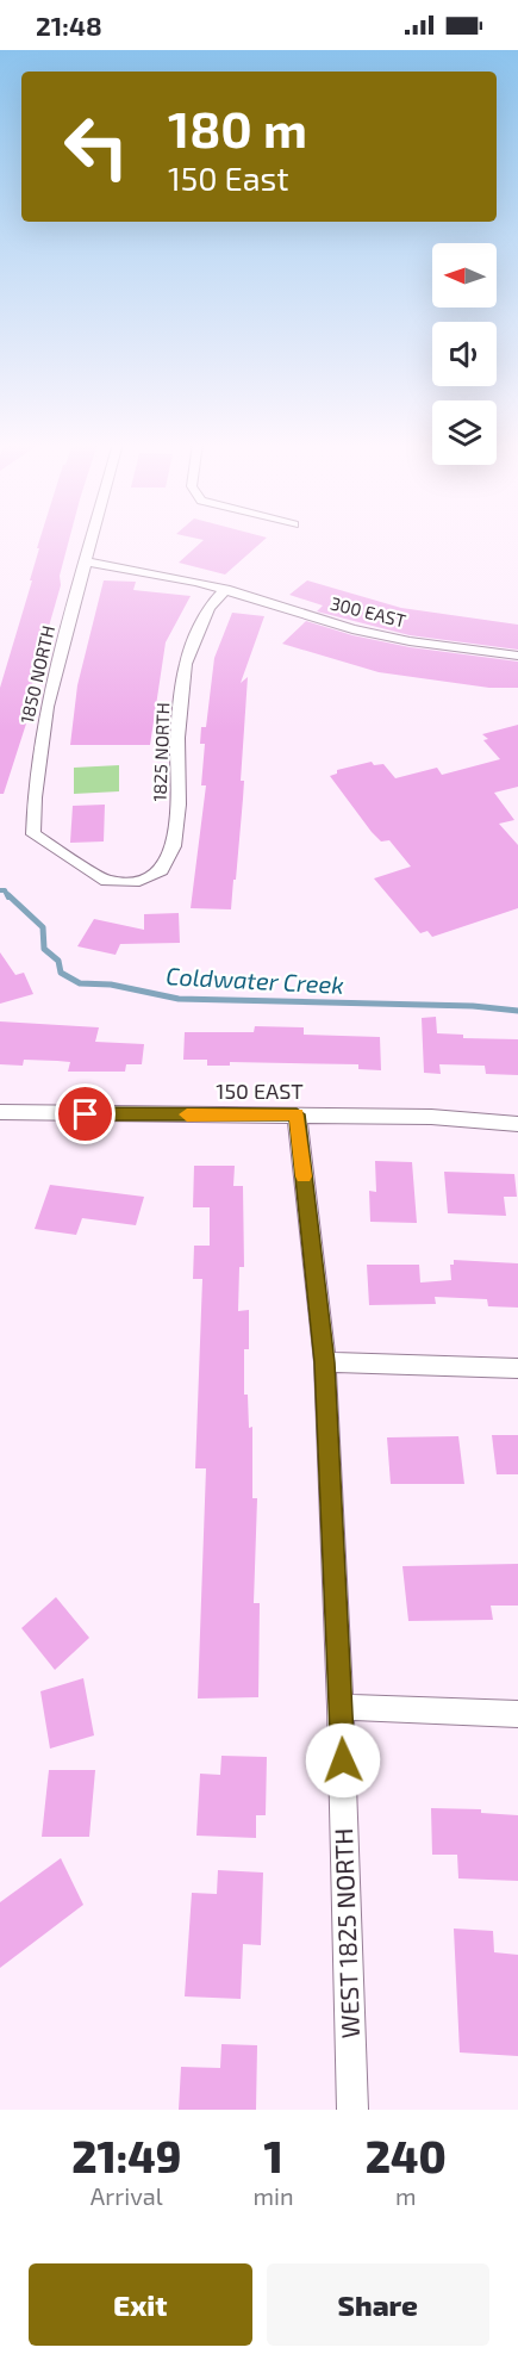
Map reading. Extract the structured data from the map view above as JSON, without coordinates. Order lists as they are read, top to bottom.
{
  "streets": {
    "street": [
      "300 EAST",
      "1850 NORTH",
      "1825 NORTH",
      "150 EAST",
      "WEST 1825 NORTH"
    ]
  },
  "crossings": [
    ["300 EAST", "1850 NORTH"],
    ["300 EAST", "1825 NORTH"],
    ["1850 NORTH", "1825 NORTH"],
    ["150 EAST", "WEST 1825 NORTH"]
  ],
  "water": ["Coldwater Creek"],
  "north": "left",
  "page": {
    "status": "21:48",
    "turn": ["180 m", "150 East"],
    "eta": [
      "21:49",
      "Arrival",
      "1",
      "min",
      "240",
      "m"
    ],
    "buttons": ["Exit", "Share"]
  }
}
